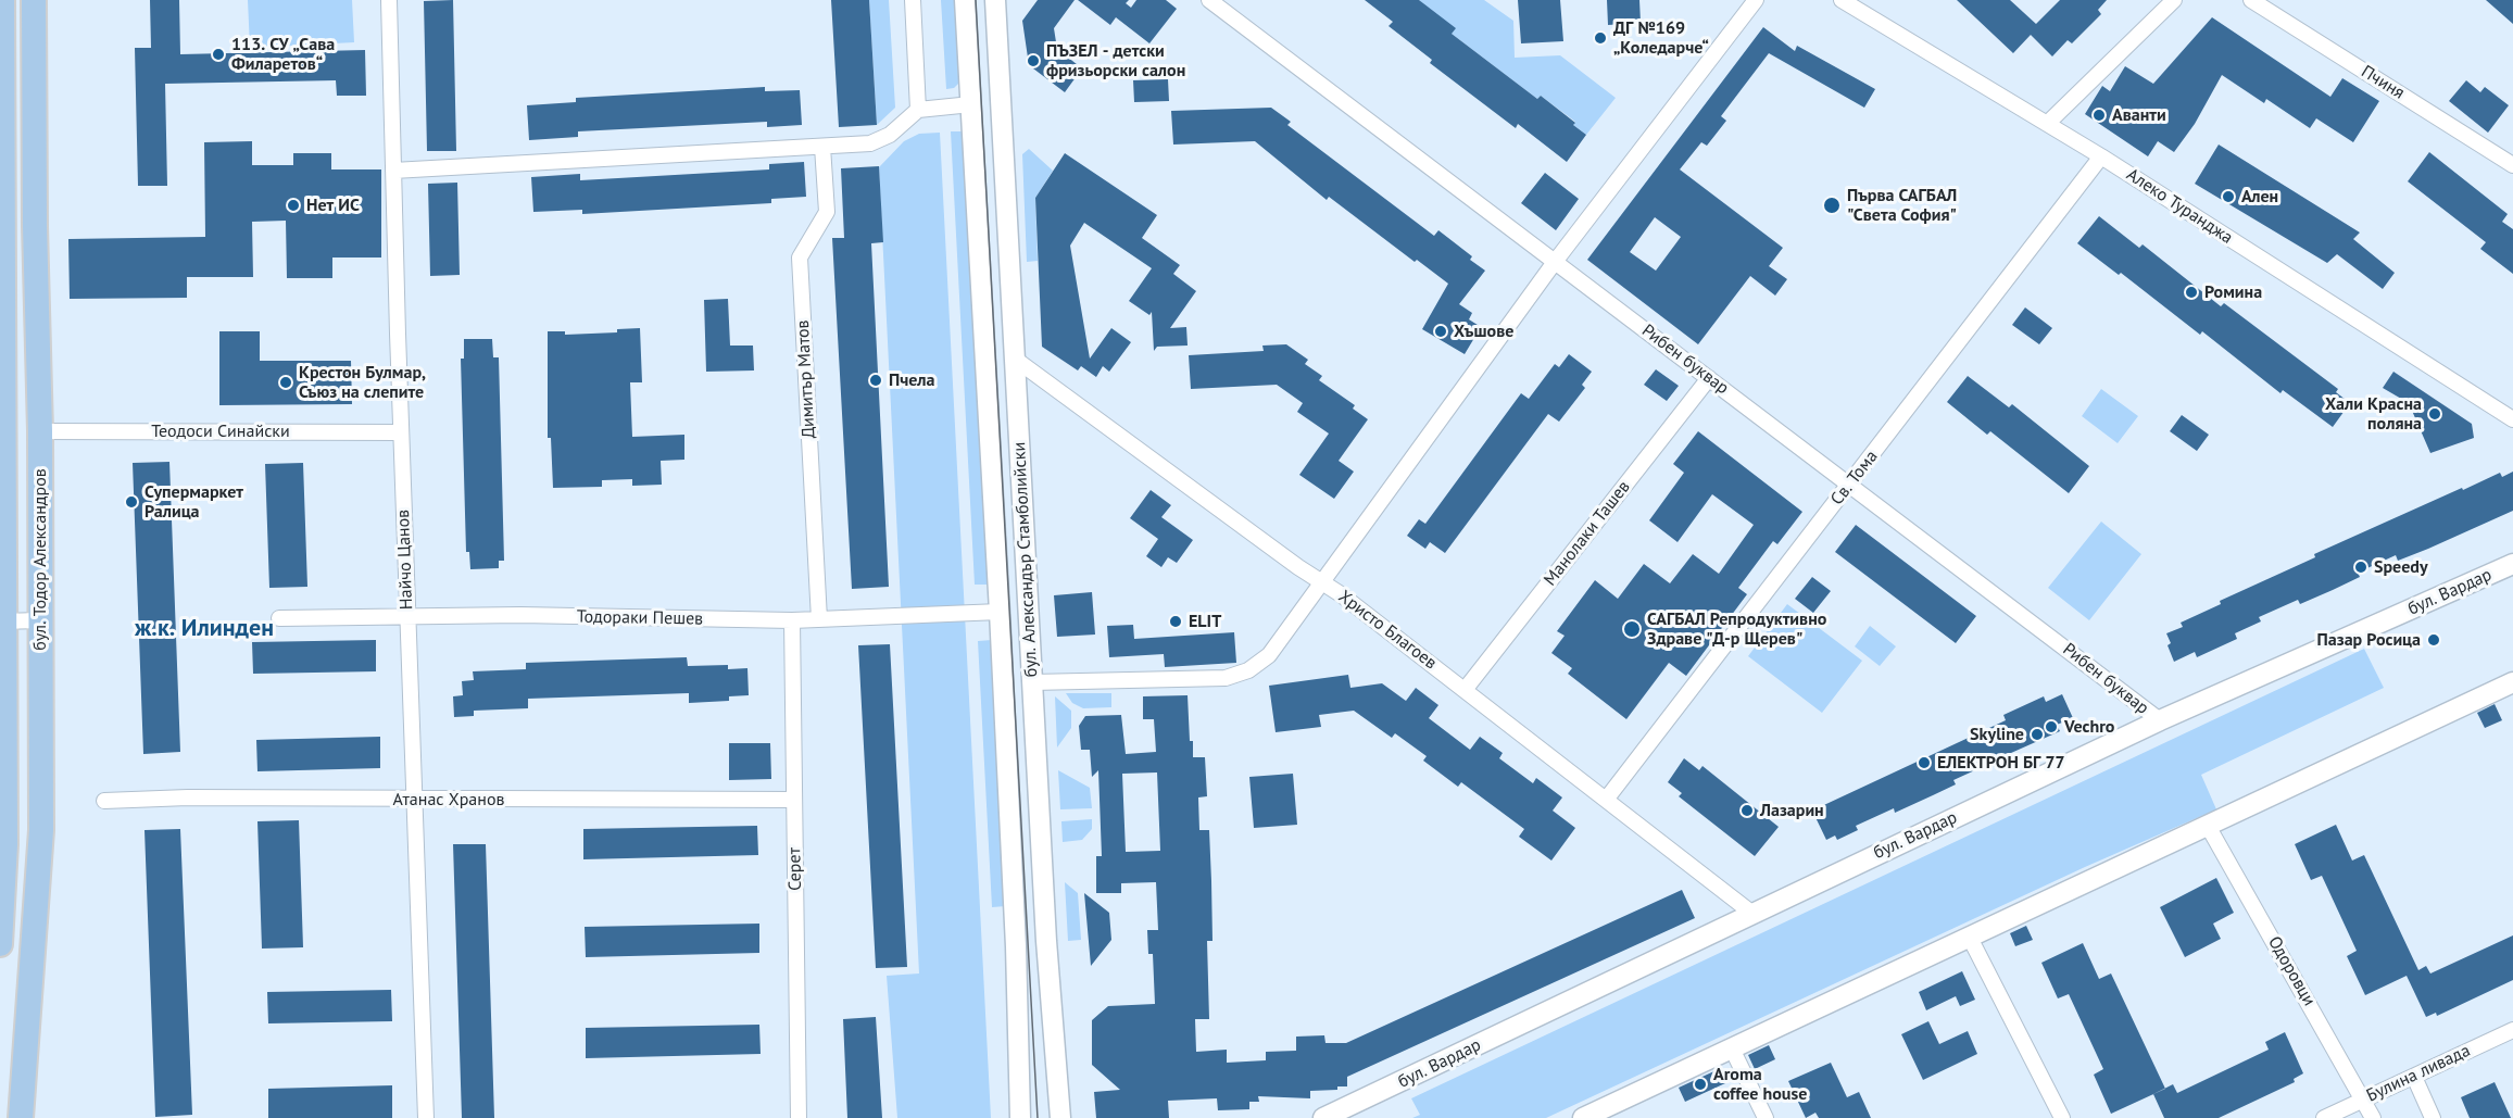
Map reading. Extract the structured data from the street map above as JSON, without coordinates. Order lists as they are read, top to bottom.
{
  "streets": {
    "main road": ["бул. Тодор Александров"],
    "street": [
      "Пчиня",
      "Алеко Туранджа",
      "Рибен буквар",
      "Димитър Матов",
      "Теодоси Синайски",
      "Св. Тома",
      "Манолаки Ташев",
      "Найчо Цанов",
      "бул. Александър Стамболийски",
      "бул. Вардар",
      "Тодораки Пешев",
      "Христо Благоев",
      "Атанас Хранов",
      "Серет",
      "Одоровци",
      "Булина ливада"
    ]
  },
  "crossings": [
    ["Алеко Туранджа", "Св. Тома"],
    ["Рибен буквар", "Св. Тома"],
    ["Рибен буквар", "Манолаки Ташев"],
    ["Рибен буквар", "бул. Вардар"],
    ["Димитър Матов", "Тодораки Пешев"],
    ["Теодоси Синайски", "бул. Тодор Александров"],
    ["Теодоси Синайски", "Найчо Цанов"],
    ["Св. Тома", "Христо Благоев"],
    ["Манолаки Ташев", "Христо Благоев"],
    ["Найчо Цанов", "Тодораки Пешев"],
    ["Найчо Цанов", "Атанас Хранов"],
    ["бул. Александър Стамболийски", "Тодораки Пешев"],
    ["бул. Александър Стамболийски", "Христо Благоев"],
    ["бул. Вардар", "Христо Благоев"],
    ["Тодораки Пешев", "Серет"],
    ["Атанас Хранов", "Серет"],
    ["Одоровци", "Булина ливада"]
  ],
  "districts": ["ж.к. Илинден"],
  "places": [
    "ДГ №169 „Коледарче“",
    "113. СУ „Сава Филаретов“",
    "ПЪЗЕЛ - детски фризьорски салон",
    "Аванти",
    "Ален",
    "Нет ИС",
    "Първа САГБАЛ \"Света София\"",
    "Ромина",
    "Хъшове",
    "Пчела",
    "Крестон Булмар, Съюз на слепите",
    "Хали Красна поляна",
    "Супермаркет Ралица",
    "Speedy",
    "ELIT",
    "САГБАЛ Репродуктивно Здраве \"Д-р Щерев\"",
    "Пазар Росица",
    "Vechro",
    "Skyline",
    "ЕЛЕКТРОН БГ 77",
    "Лазарин",
    "Aroma coffee house"
  ]
}
